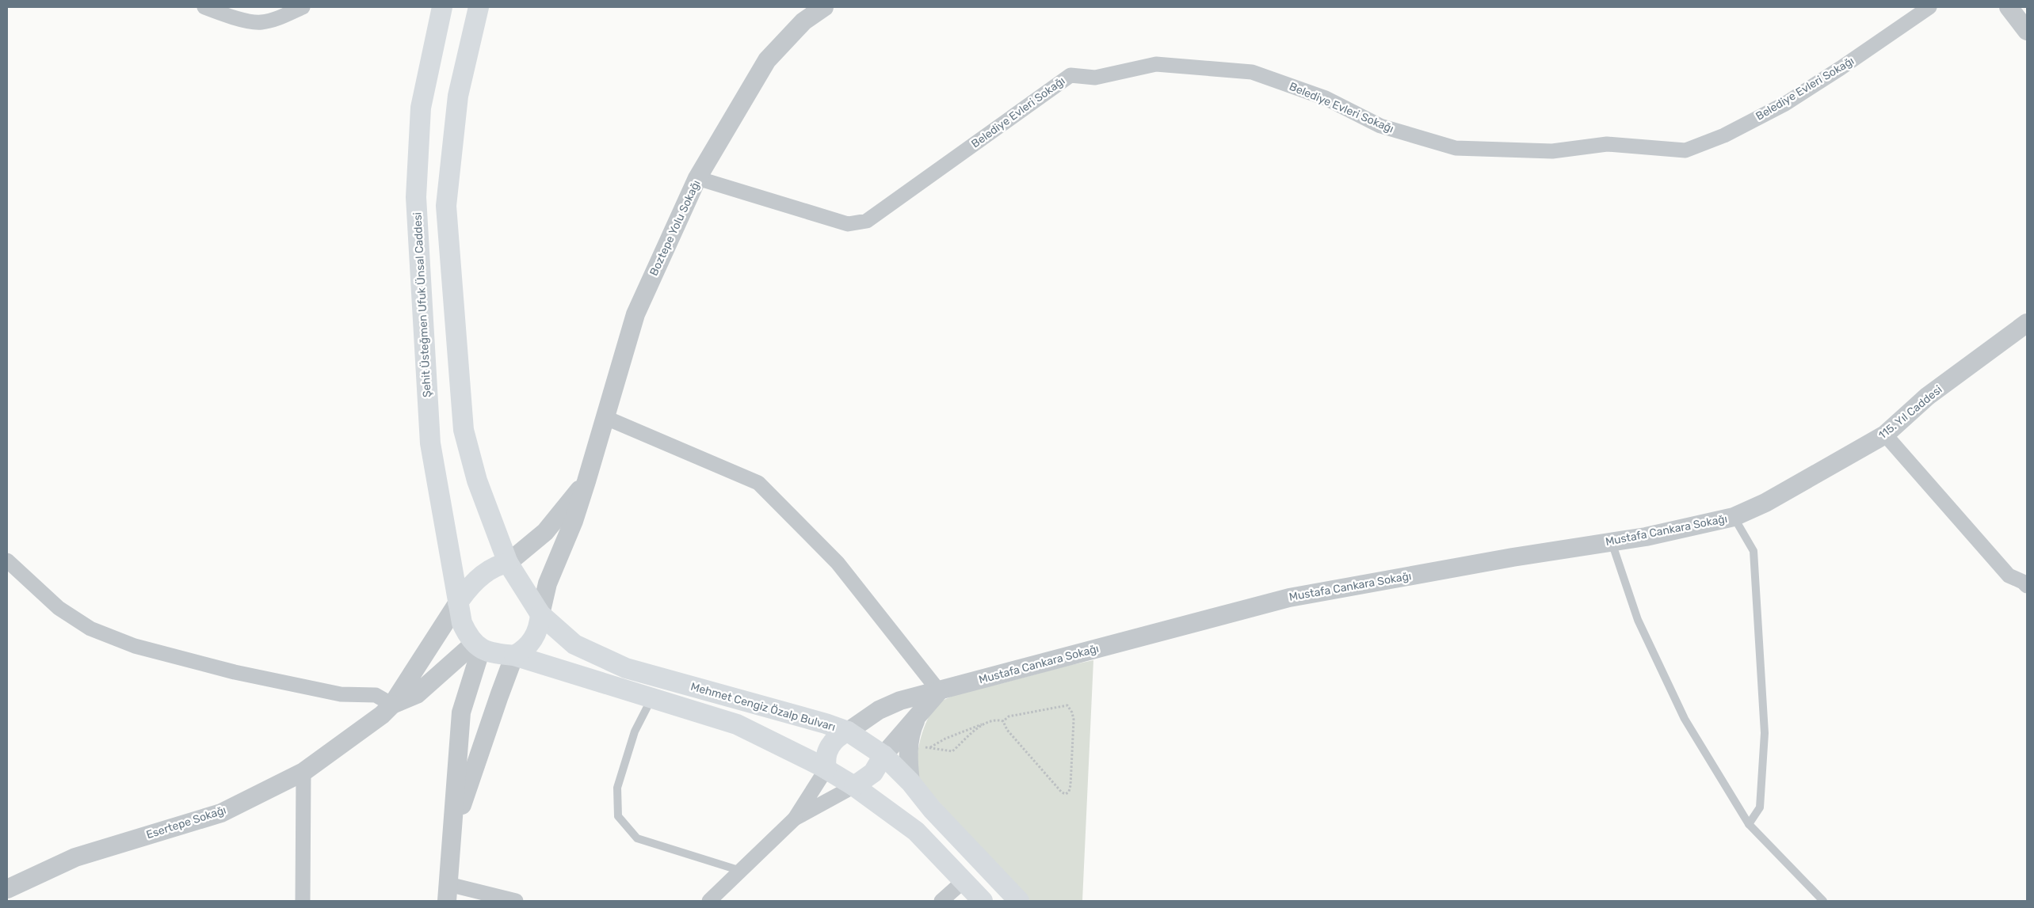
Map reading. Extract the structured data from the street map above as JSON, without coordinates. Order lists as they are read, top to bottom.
{
  "streets": {
    "main road": ["Şehit Üsteğmen Ufuk Ünsal Caddesi", "Mehmet Cengiz Özalp Bulvarı"],
    "street": [
      "Belediye Evleri Sokağı",
      "Boztepe Yolu Sokağı",
      "115. Yıl Caddesi",
      "Mustafa Cankara Sokağı",
      "Esertepe Sokağı"
    ]
  },
  "crossings": [
    ["Belediye Evleri Sokağı", "Boztepe Yolu Sokağı"],
    ["Boztepe Yolu Sokağı", "Şehit Üsteğmen Ufuk Ünsal Caddesi"],
    ["Boztepe Yolu Sokağı", "Mehmet Cengiz Özalp Bulvarı"],
    ["Boztepe Yolu Sokağı", "Esertepe Sokağı"],
    ["Şehit Üsteğmen Ufuk Ünsal Caddesi", "Mehmet Cengiz Özalp Bulvarı"],
    ["Şehit Üsteğmen Ufuk Ünsal Caddesi", "Esertepe Sokağı"],
    ["115. Yıl Caddesi", "Mustafa Cankara Sokağı"],
    ["Mustafa Cankara Sokağı", "Mehmet Cengiz Özalp Bulvarı"],
    ["Mehmet Cengiz Özalp Bulvarı", "Esertepe Sokağı"]
  ]
}
